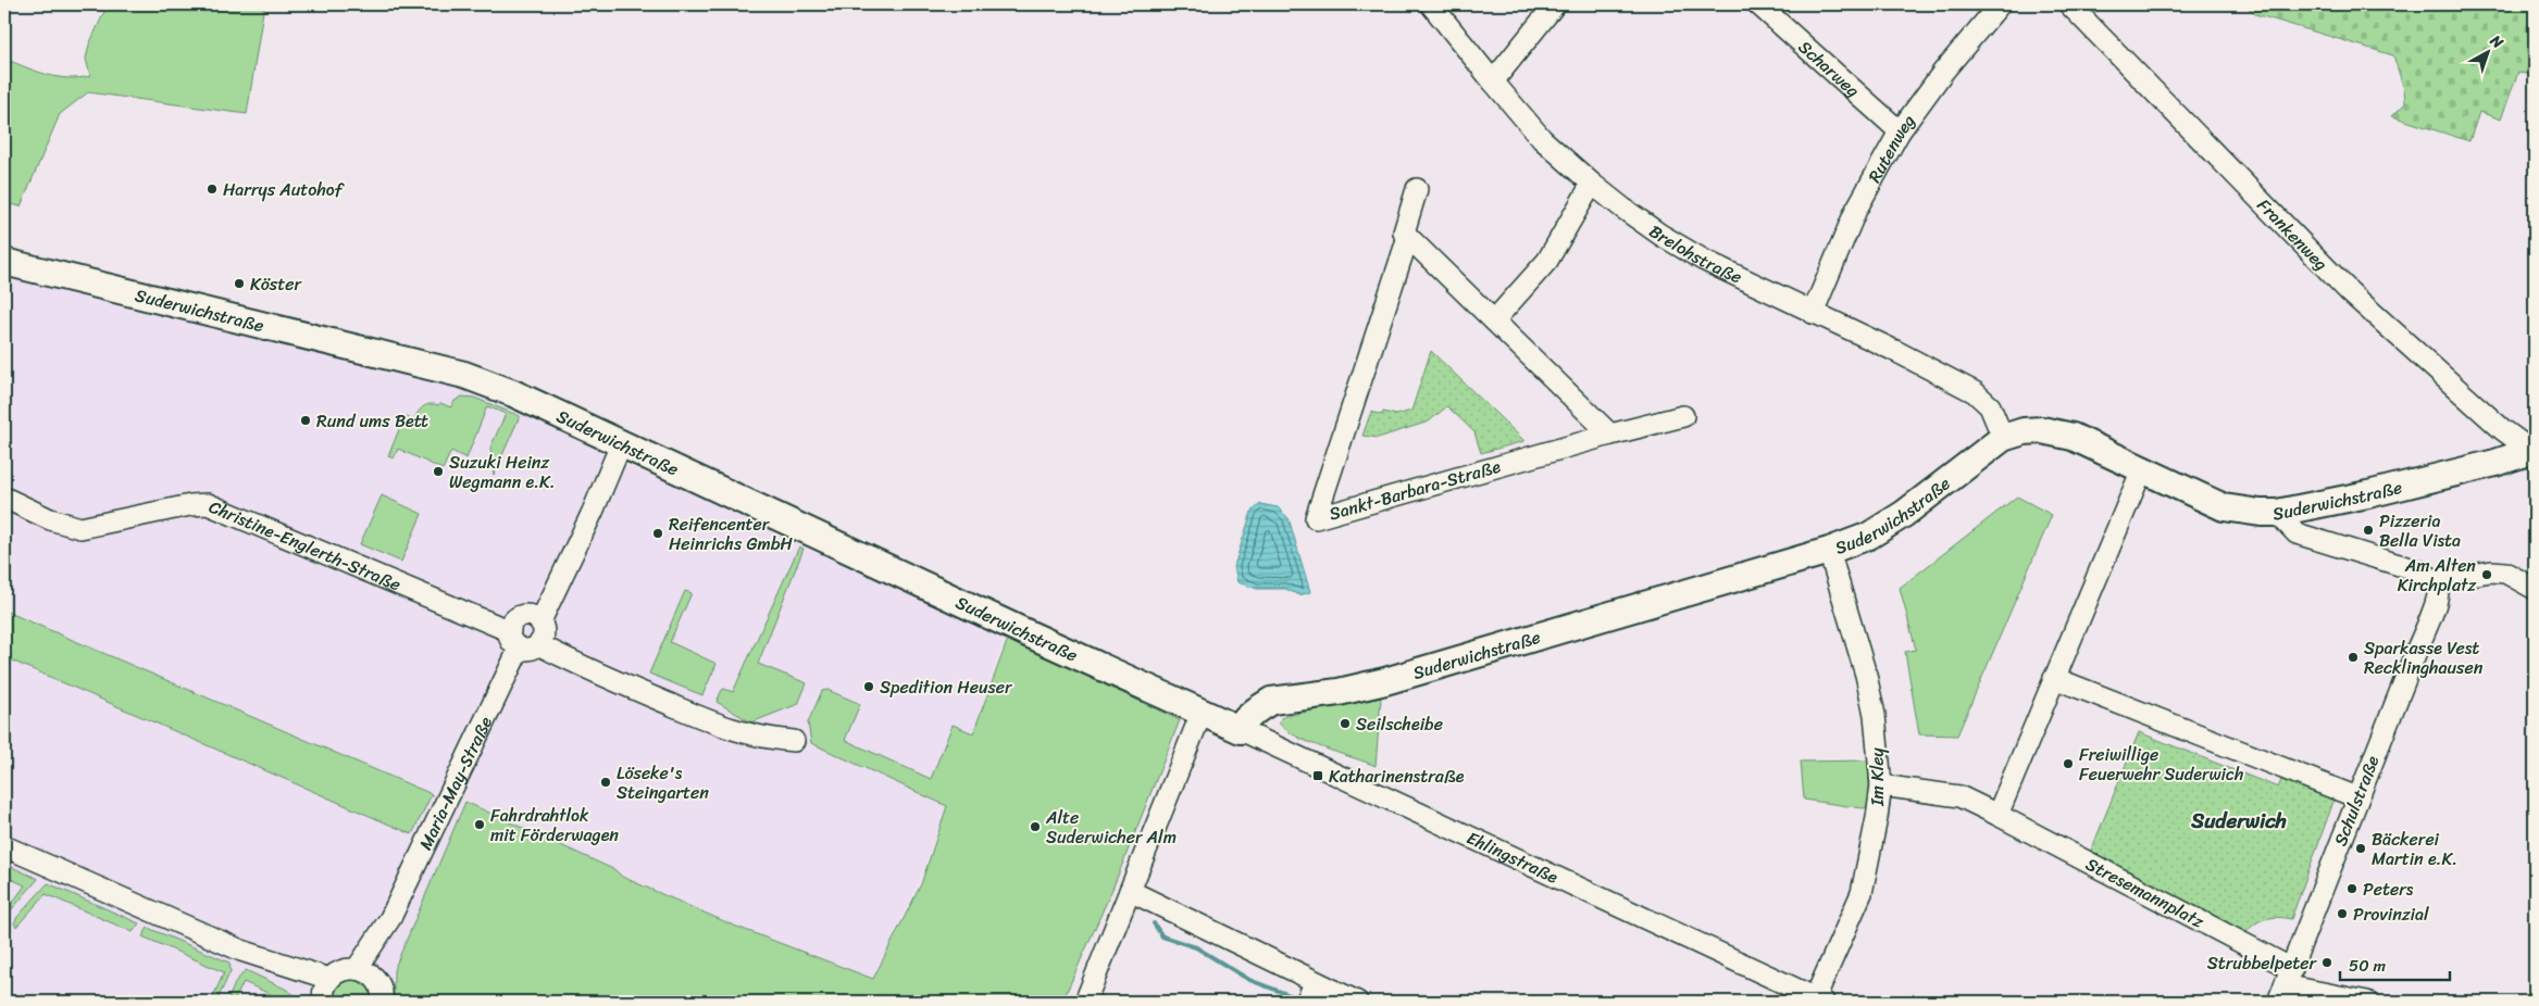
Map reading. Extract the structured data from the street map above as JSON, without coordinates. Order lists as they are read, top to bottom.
{
  "streets": {
    "main road": ["Suderwichstraße", "Ehlingstraße"],
    "street": [
      "Scharweg",
      "Rutenweg",
      "Frankenweg",
      "Brelohstraße",
      "Sankt-Barbara-Straße",
      "Christine-Englerth-Straße",
      "Im Kley",
      "Maria-May-Straße",
      "Schulstraße",
      "Stresemannplatz"
    ]
  },
  "crossings": [
    ["Scharweg", "Rutenweg"],
    ["Rutenweg", "Brelohstraße"],
    ["Frankenweg", "Suderwichstraße"],
    ["Brelohstraße", "Suderwichstraße"],
    ["Suderwichstraße", "Im Kley"],
    ["Suderwichstraße", "Ehlingstraße"],
    ["Christine-Englerth-Straße", "Maria-May-Straße"],
    ["Im Kley", "Ehlingstraße"],
    ["Im Kley", "Stresemannplatz"],
    ["Schulstraße", "Stresemannplatz"]
  ],
  "districts": ["Suderwich"],
  "places": {
    "other": [
      "Harrys Autohof",
      "Köster",
      "Rund ums Bett",
      "Suzuki Heinz Wegmann e.K.",
      "Pizzeria Bella Vista",
      "Reifencenter Heinrichs GmbH",
      "Am Alten Kirchplatz",
      "Sparkasse Vest Recklinghausen",
      "Spedition Heuser",
      "Seilscheibe",
      "Freiwillige Feuerwehr Suderwich",
      "Löseke's Steingarten",
      "Fahrdrahtlok mit Förderwagen",
      "Alte Suderwicher Alm",
      "Bäckerei Martin e.K.",
      "Peters",
      "Provinzial",
      "Strubbelpeter"
    ],
    "transit": ["Katharinenstraße"]
  },
  "scale_bar": "50 m",
  "north": "top right"
}
